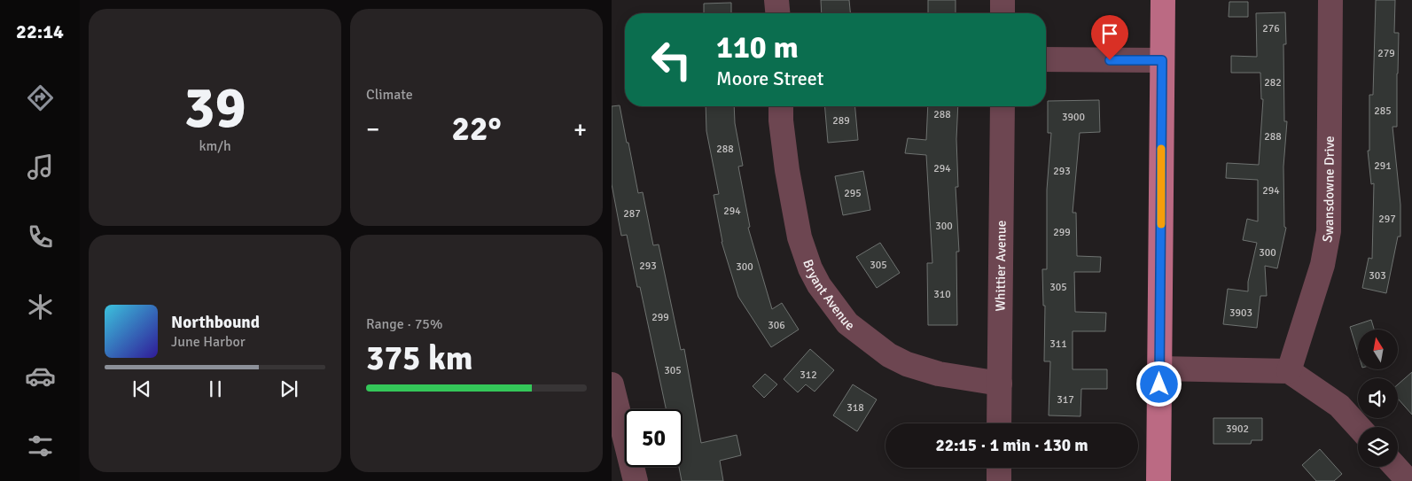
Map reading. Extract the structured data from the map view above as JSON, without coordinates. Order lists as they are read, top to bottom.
{
  "streets": {
    "street": ["Swansdowne Drive", "Whittier Avenue", "Bryant Avenue"]
  },
  "crossings": [
    ["Whittier Avenue", "Bryant Avenue"]
  ],
  "house_numbers": [
    "276",
    "279",
    "282",
    "285",
    "288",
    "3900",
    "289",
    "288",
    "288",
    "291",
    "294",
    "293",
    "294",
    "295",
    "294",
    "287",
    "297",
    "300",
    "299",
    "300",
    "305",
    "293",
    "300",
    "303",
    "305",
    "310",
    "3903",
    "299",
    "306",
    "311",
    "305",
    "312",
    "317",
    "318",
    "3902"
  ],
  "north": "top",
  "page": {
    "tabs": "22:14",
    "tile": [
      ["39", "km/h"],
      "Climate",
      ["Range · 75%", "375 km"]
    ],
    "turn": ["110 m", "Moore Street"],
    "heat": ["−", "22°", "+"],
    "song": ["Northbound", "June Harbor"],
    "limit": "50",
    "trip": "22:15 · 1 min · 130 m"
  }
}
